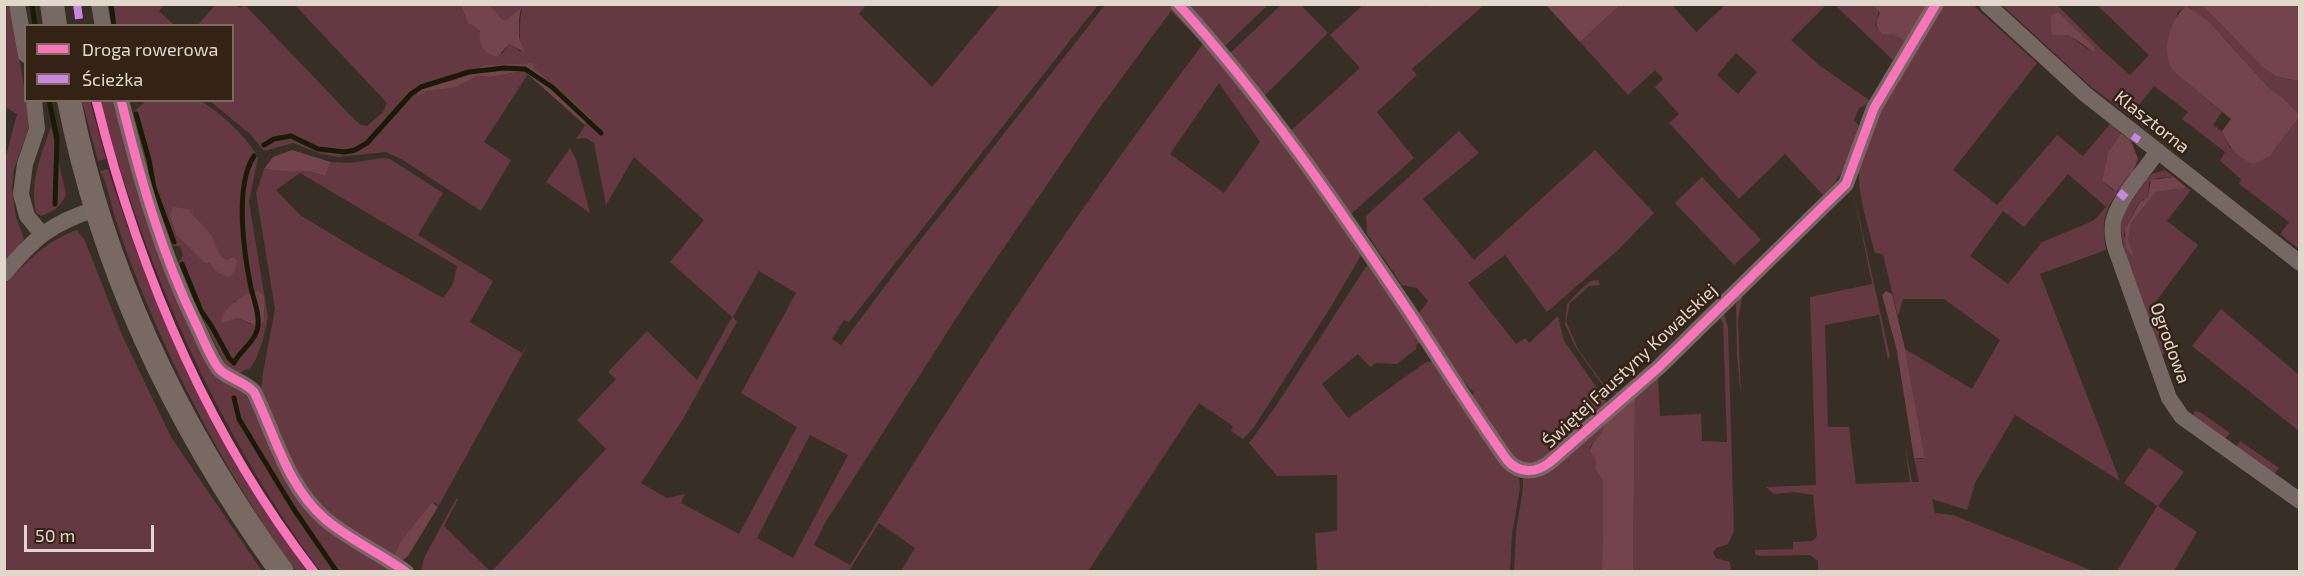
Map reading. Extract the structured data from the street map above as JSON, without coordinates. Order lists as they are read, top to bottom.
{
  "streets": {
    "street": ["Klasztorna", "Ogrodowa", "Świętej Faustyny Kowalskiej"]
  },
  "crossings": [
    ["Klasztorna", "Ogrodowa"]
  ],
  "legend": ["Droga rowerowa", "Ścieżka"],
  "scale_bar": "50 m"
}
